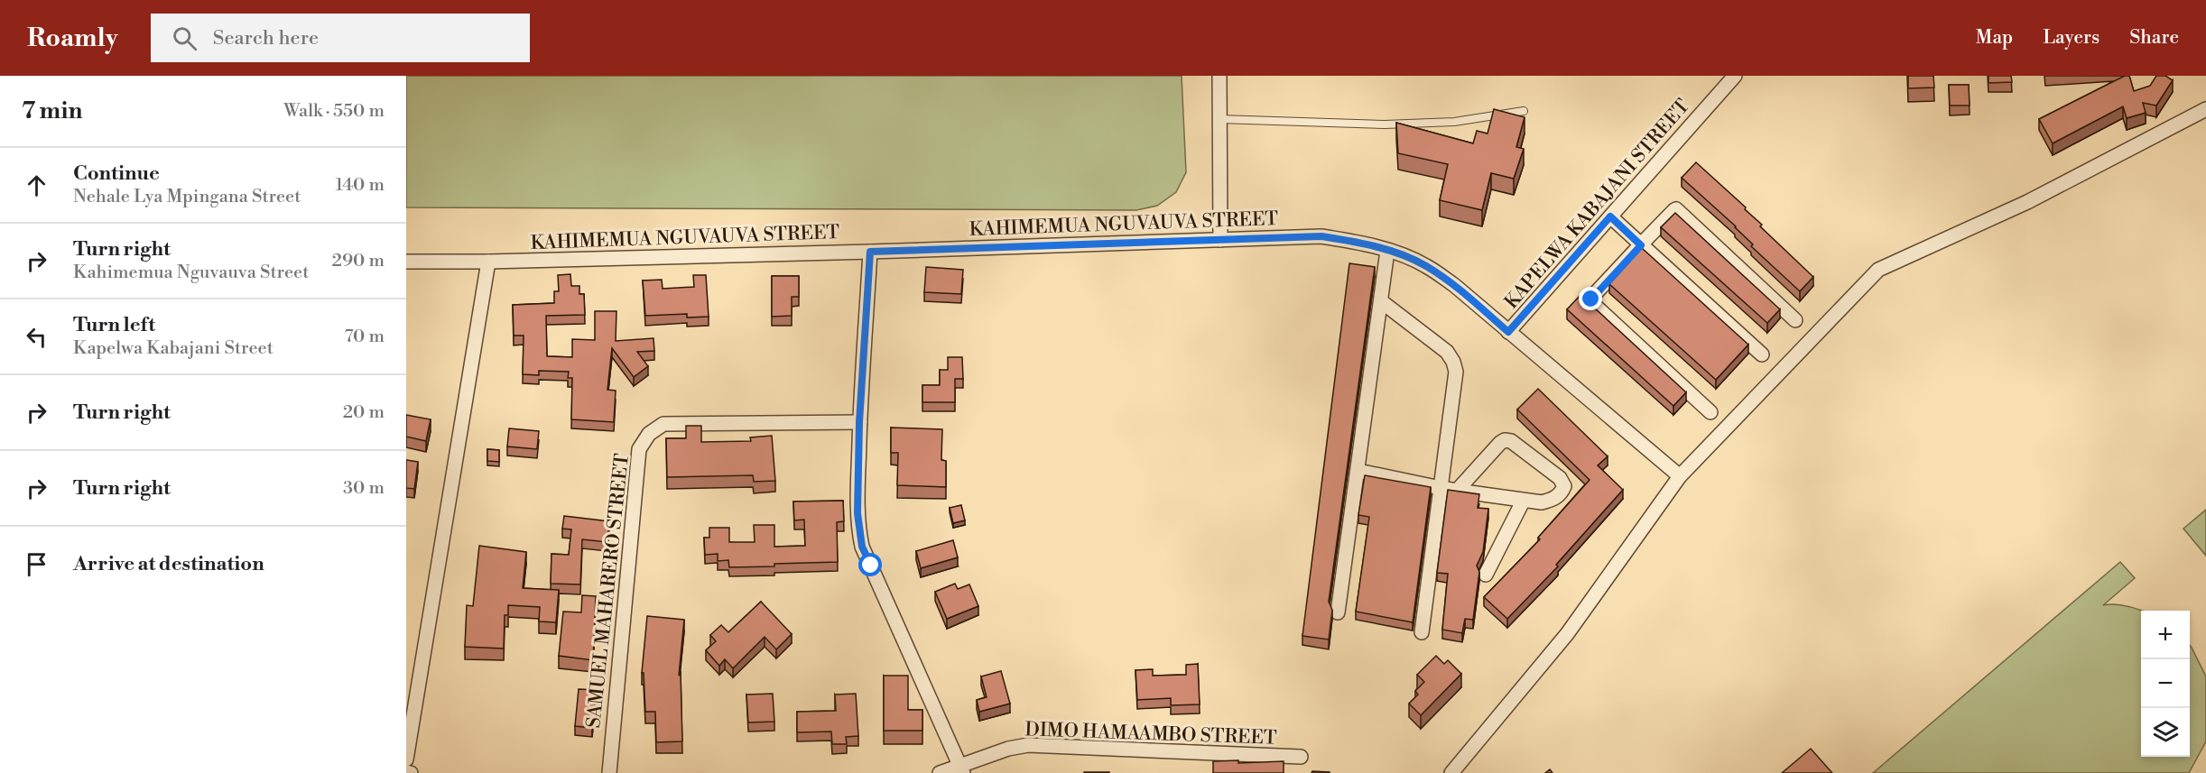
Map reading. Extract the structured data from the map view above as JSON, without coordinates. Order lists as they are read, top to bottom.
{
  "streets": {
    "street": [
      "KAPELWA KABAJANI STREET",
      "KAHIMEMUA NGUVAUVA STREET",
      "SAMUEL MAHARERO STREET",
      "DIMO HAMAAMBO STREET"
    ]
  },
  "crossings": [
    ["KAPELWA KABAJANI STREET", "KAHIMEMUA NGUVAUVA STREET"]
  ],
  "page": {
    "header": "Roamly",
    "search": "Search here",
    "nav": ["Map", "Layers", "Share"],
    "heading": ["7 min", "Walk · 550 m"],
    "list": [
      ["Continue", "Nehale Lya Mpingana Street", "140 m"],
      ["Turn right", "Kahimemua Nguvauva Street", "290 m"],
      ["Turn left", "Kapelwa Kabajani Street", "70 m"],
      ["Turn right", "20 m"],
      ["Turn right", "30 m"],
      "Arrive at destination"
    ],
    "map_buttons": ["+", "−"]
  }
}
